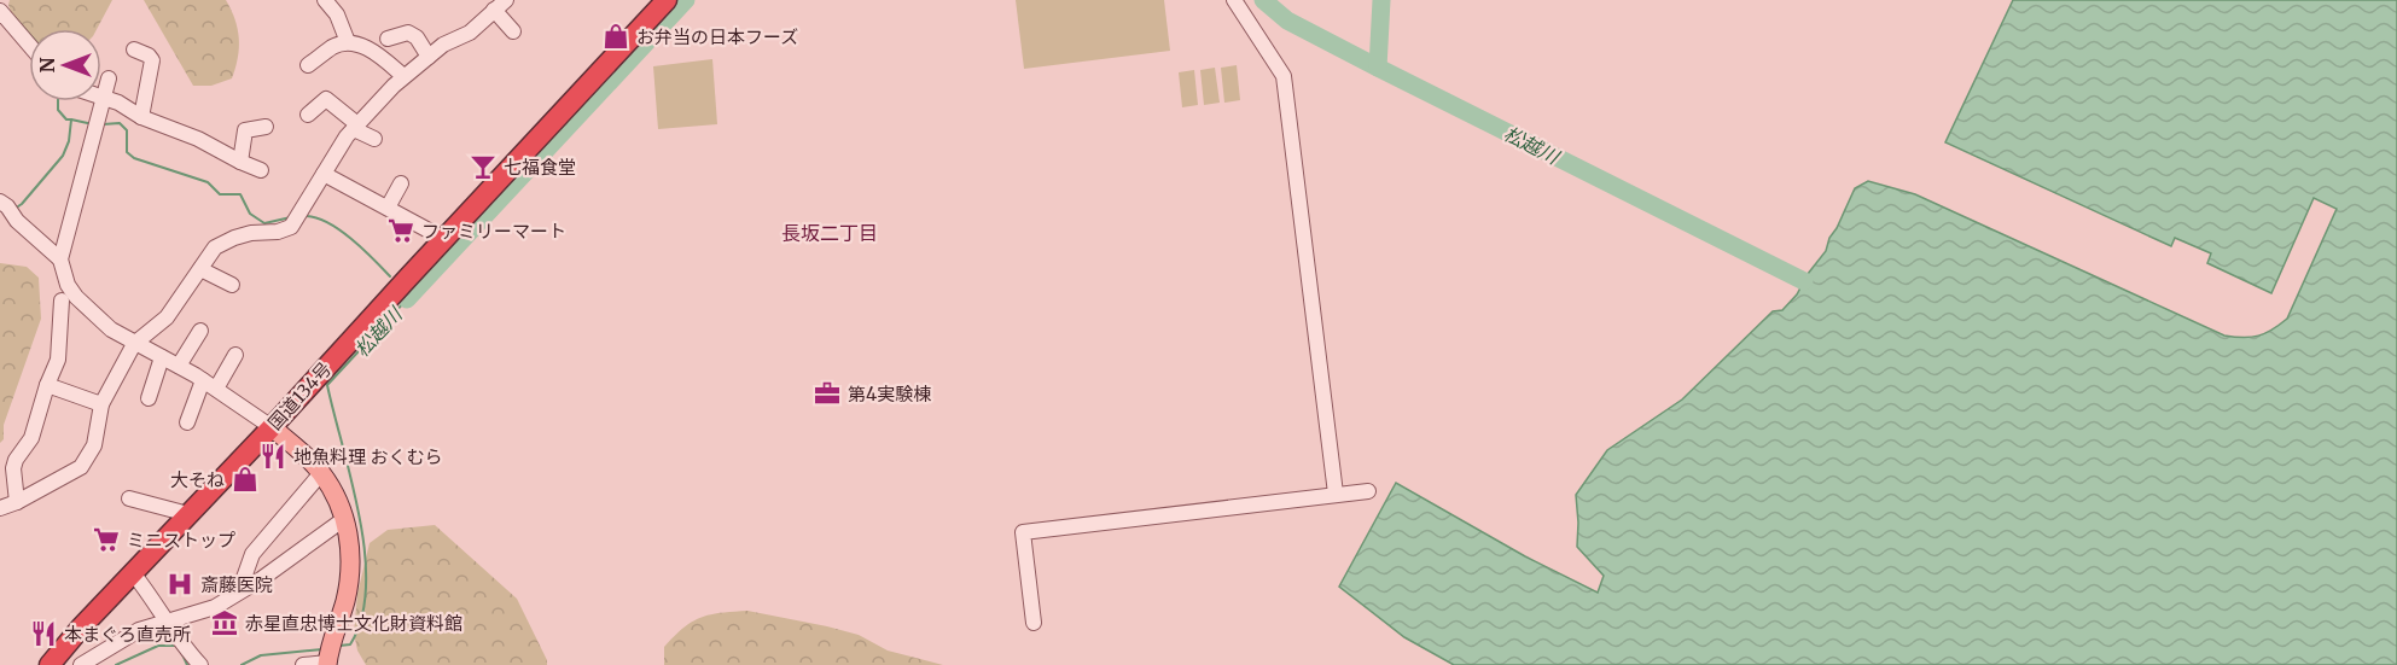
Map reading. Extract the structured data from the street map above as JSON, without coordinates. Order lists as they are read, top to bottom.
{
  "streets": {
    "highway": ["国道134号"]
  },
  "districts": ["長坂二丁目"],
  "water": ["松越川"],
  "places": {
    "shop": ["お弁当の日本フーズ", "大そね"],
    "bar": ["七福食堂"],
    "supermarket": ["ファミリーマート", "ミニストップ"],
    "office": ["第4実験棟"],
    "restaurant": ["地魚料理 おくむら", "本まぐろ直売所"],
    "hospital": ["斎藤医院"],
    "museum": ["赤星直忠博士文化財資料館"]
  },
  "north": "left"
}
